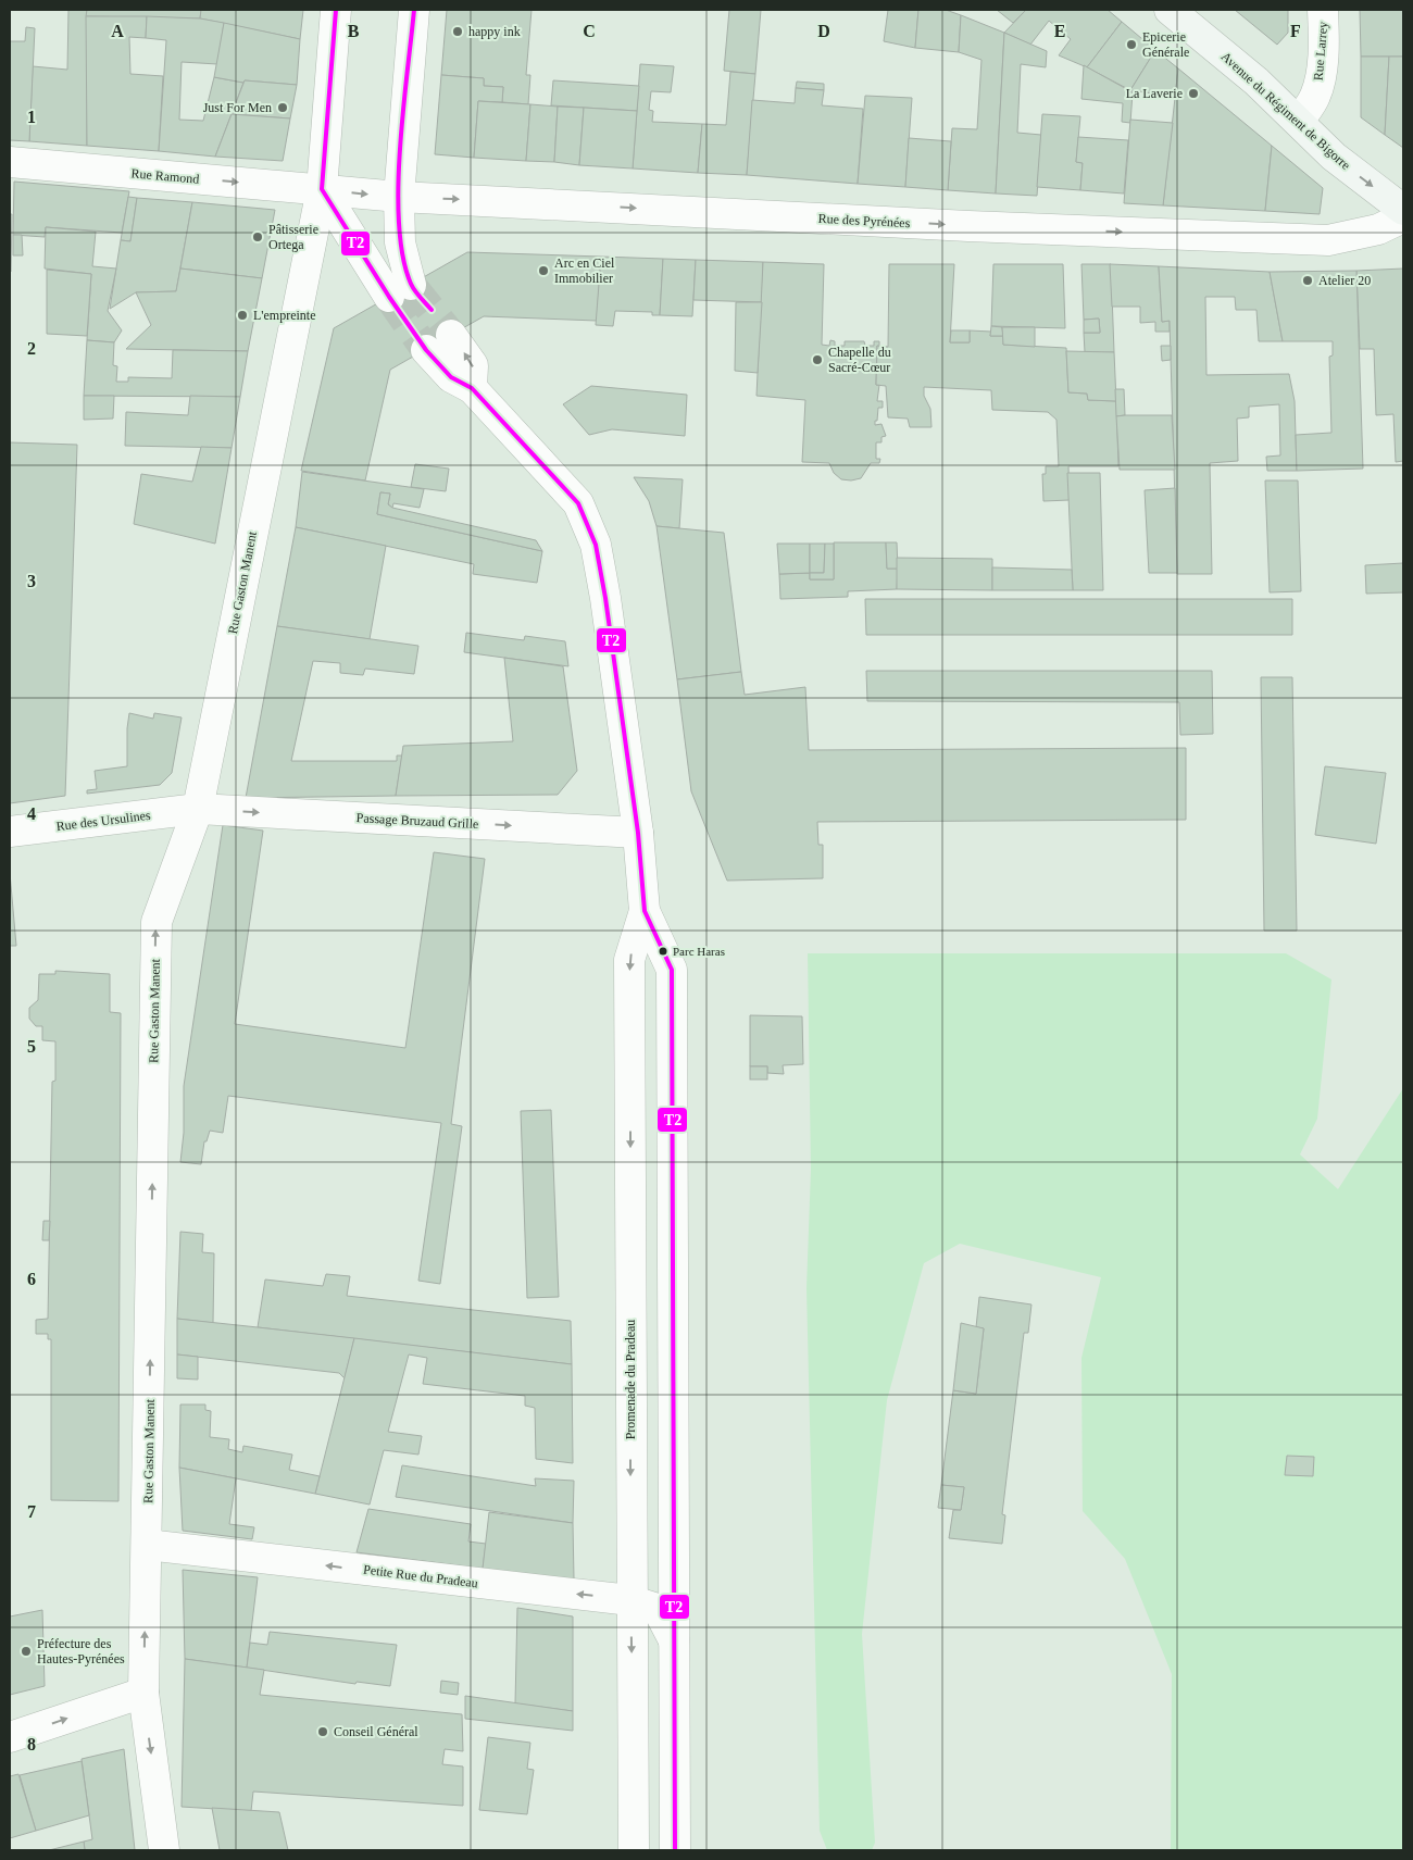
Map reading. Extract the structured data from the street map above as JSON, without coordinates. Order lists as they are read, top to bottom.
{
  "streets": {
    "main road": ["Avenue du Régiment de Bigorre"],
    "street": [
      "Rue Larrey",
      "Rue Ramond",
      "Rue des Pyrénées",
      "Rue Gaston Manent",
      "Rue des Ursulines",
      "Passage Bruzaud Grille",
      "Promenade du Pradeau",
      "Petite Rue du Pradeau"
    ]
  },
  "crossings": [
    ["Rue Larrey", "Avenue du Régiment de Bigorre"],
    ["Rue Ramond", "Rue des Pyrénées"],
    ["Rue Ramond", "Rue Gaston Manent"],
    ["Rue des Pyrénées", "Rue Gaston Manent"],
    ["Rue Gaston Manent", "Rue des Ursulines"],
    ["Rue Gaston Manent", "Passage Bruzaud Grille"],
    ["Rue Gaston Manent", "Petite Rue du Pradeau"],
    ["Rue des Ursulines", "Passage Bruzaud Grille"],
    ["Passage Bruzaud Grille", "Promenade du Pradeau"],
    ["Promenade du Pradeau", "Petite Rue du Pradeau"]
  ],
  "one_way": [
    "Avenue du Régiment de Bigorre",
    "Rue Ramond",
    "Rue des Pyrénées",
    "Passage Bruzaud Grille",
    "Petite Rue du Pradeau"
  ],
  "places": [
    "happy ink",
    "Epicerie Générale",
    "La Laverie",
    "Just For Men",
    "Pâtisserie Ortega",
    "Arc en Ciel Immobilier",
    "Atelier 20",
    "L'empreinte",
    "Chapelle du Sacré-Cœur",
    "Parc Haras",
    "Préfecture des Hautes-Pyrénées",
    "Conseil Général"
  ],
  "lines": ["transit line T2"],
  "grid": {
    "columns": [
      "A",
      "B",
      "C",
      "D",
      "E",
      "F"
    ],
    "rows": [
      "1",
      "2",
      "3",
      "4",
      "5",
      "6",
      "7",
      "8"
    ]
  }
}
